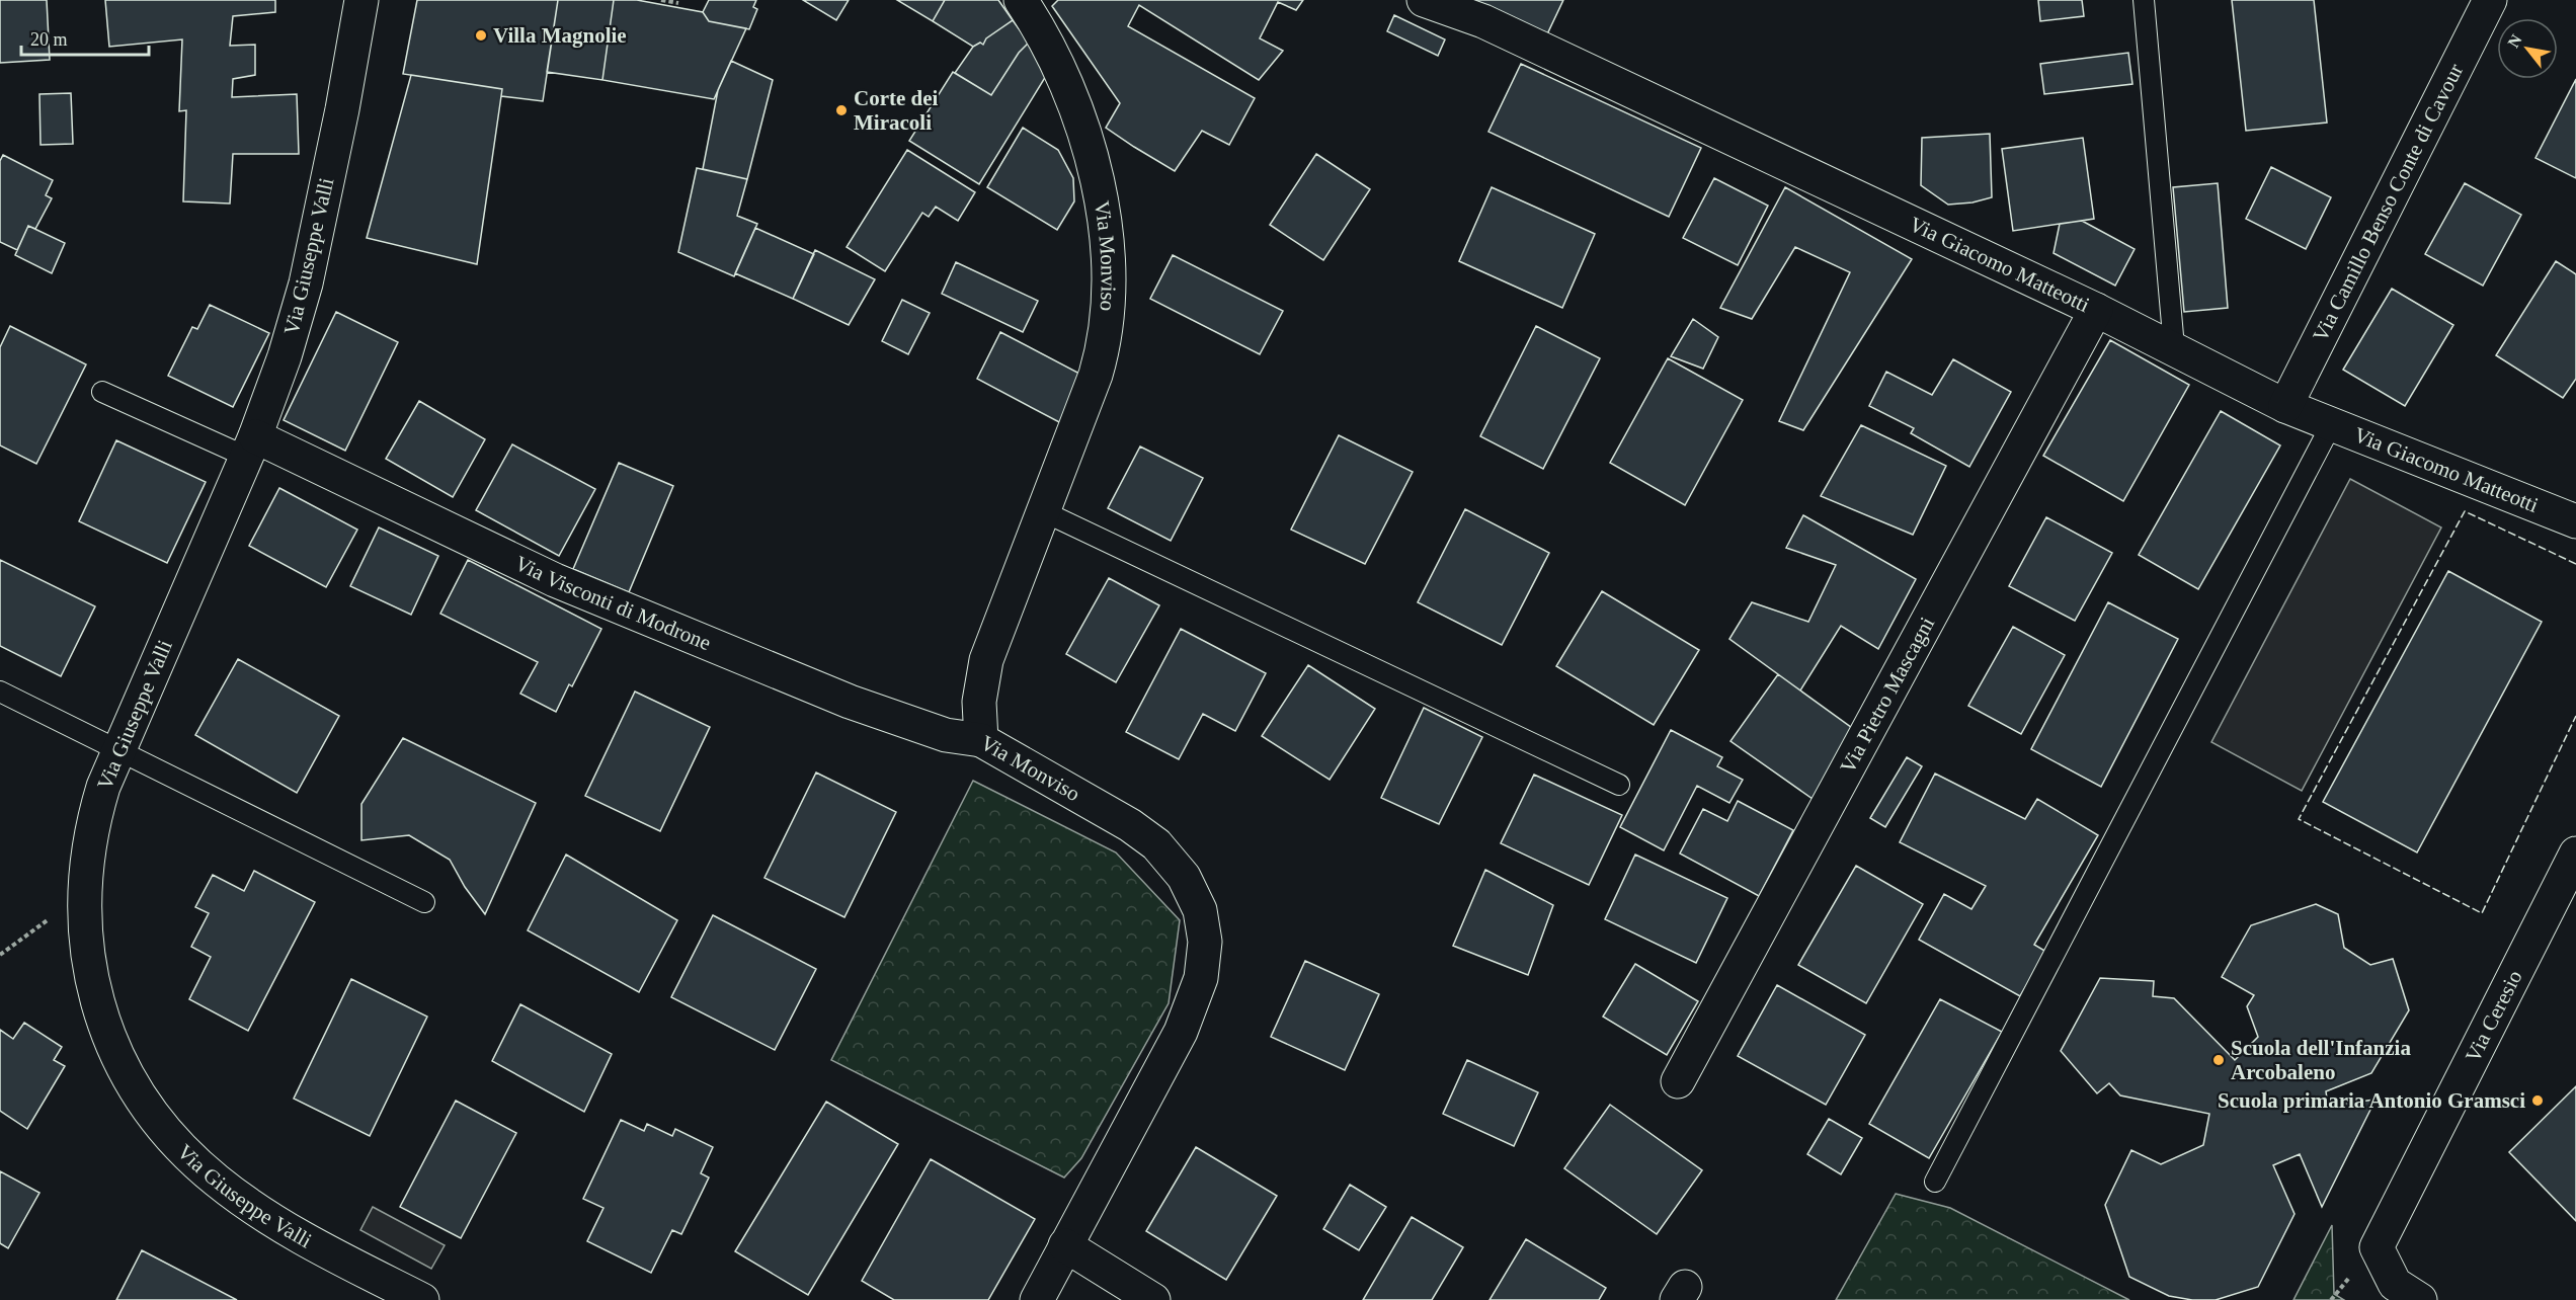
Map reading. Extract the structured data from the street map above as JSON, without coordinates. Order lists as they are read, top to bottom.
{
  "streets": {
    "street": [
      "Via Camillo Benso Conte di Cavour",
      "Via Giuseppe Valli",
      "Via Monviso",
      "Via Giacomo Matteotti",
      "Via Visconti di Modrone",
      "Via Pietro Mascagni",
      "Via Ceresio"
    ]
  },
  "crossings": [
    ["Via Camillo Benso Conte di Cavour", "Via Giacomo Matteotti"],
    ["Via Giuseppe Valli", "Via Visconti di Modrone"],
    ["Via Monviso", "Via Visconti di Modrone"],
    ["Via Giacomo Matteotti", "Via Pietro Mascagni"]
  ],
  "places": [
    "Villa Magnolie",
    "Corte dei Miracoli",
    "Scuola dell'Infanzia Arcobaleno",
    "Scuola primaria Antonio Gramsci"
  ],
  "scale_bar": "20 m",
  "north": "top left"
}
